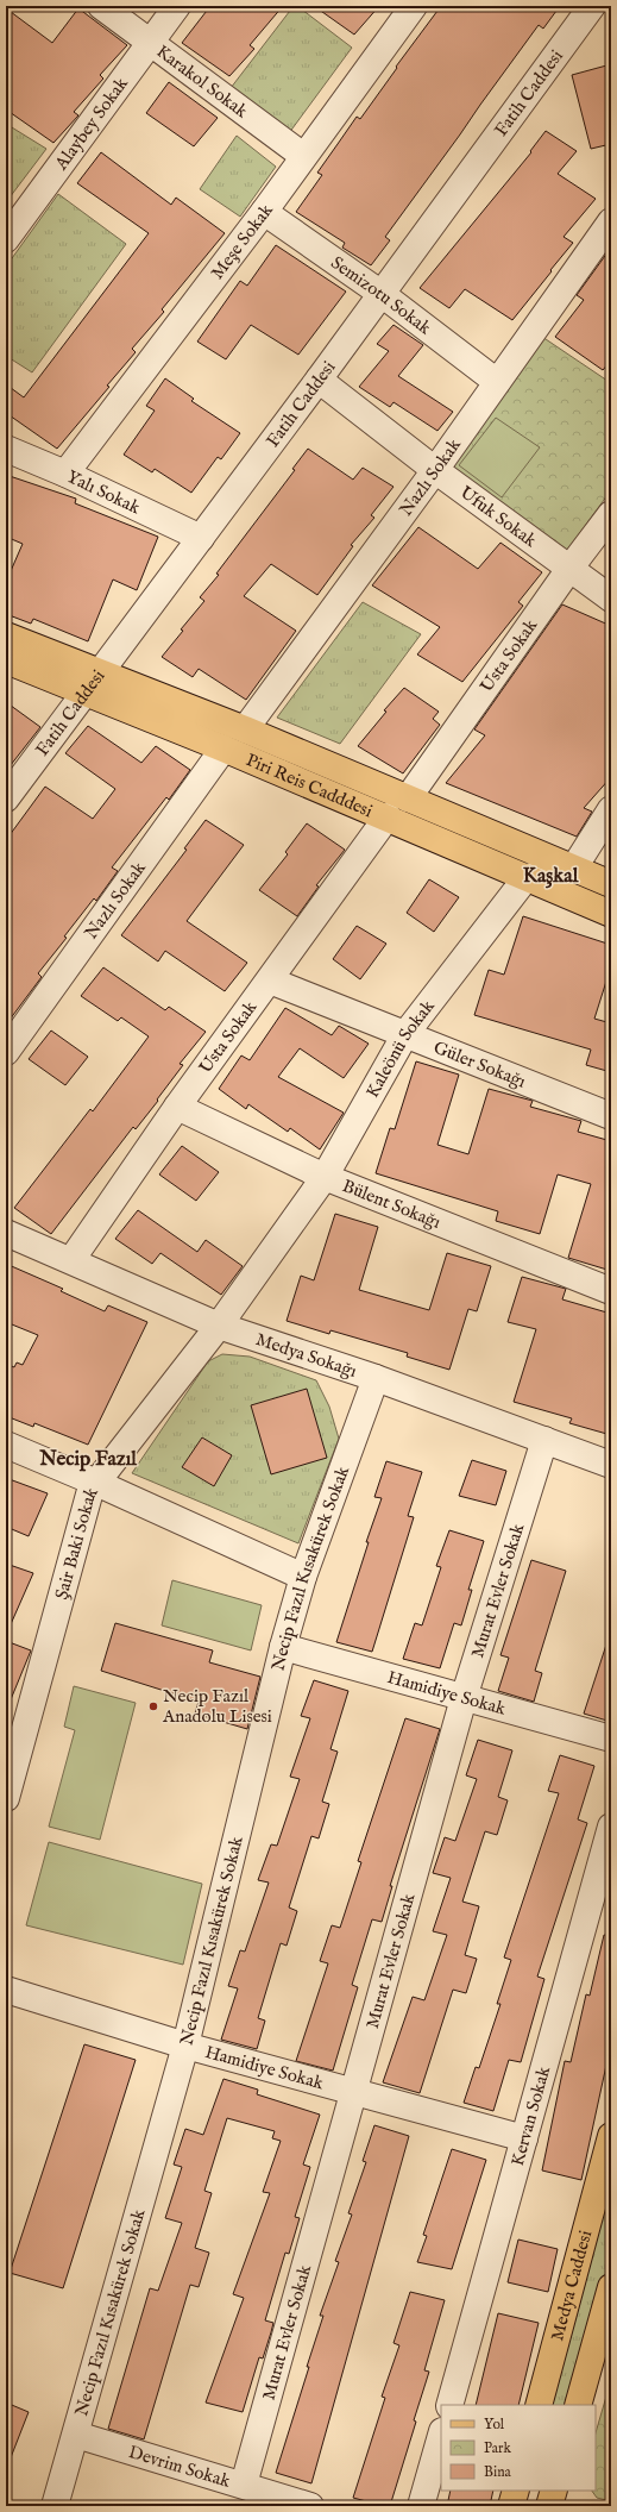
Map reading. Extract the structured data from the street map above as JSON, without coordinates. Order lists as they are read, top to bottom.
{
  "streets": {
    "main road": ["Piri Reis Cadddesi", "Medya Caddesi"],
    "street": [
      "Karakol Sokak",
      "Fatih Caddesi",
      "Alaybey Sokak",
      "Meşe Sokak",
      "Semizotu Sokak",
      "Nazlı Sokak",
      "Yalı Sokak",
      "Ufuk Sokak",
      "Usta Sokak",
      "Kaleönü Sokak",
      "Güler Sokağı",
      "Bülent Sokağı",
      "Medya Sokağı",
      "Şair Baki Sokak",
      "Necip Fazıl Kısakürek Sokak",
      "Murat Evler Sokak",
      "Hamidiye Sokak",
      "Kervan Sokak",
      "Devrim Sokak"
    ]
  },
  "crossings": [
    ["Karakol Sokak", "Alaybey Sokak"],
    ["Karakol Sokak", "Meşe Sokak"],
    ["Fatih Caddesi", "Semizotu Sokak"],
    ["Fatih Caddesi", "Yalı Sokak"],
    ["Fatih Caddesi", "Ufuk Sokak"],
    ["Fatih Caddesi", "Piri Reis Cadddesi"],
    ["Meşe Sokak", "Semizotu Sokak"],
    ["Meşe Sokak", "Yalı Sokak"],
    ["Semizotu Sokak", "Nazlı Sokak"],
    ["Nazlı Sokak", "Ufuk Sokak"],
    ["Nazlı Sokak", "Piri Reis Cadddesi"],
    ["Ufuk Sokak", "Usta Sokak"],
    ["Usta Sokak", "Piri Reis Cadddesi"],
    ["Usta Sokak", "Güler Sokağı"],
    ["Usta Sokak", "Bülent Sokağı"],
    ["Usta Sokak", "Medya Sokağı"],
    ["Piri Reis Cadddesi", "Kaleönü Sokak"],
    ["Kaleönü Sokak", "Güler Sokağı"],
    ["Kaleönü Sokak", "Bülent Sokağı"],
    ["Kaleönü Sokak", "Medya Sokağı"],
    ["Kaleönü Sokak", "Şair Baki Sokak"],
    ["Medya Sokağı", "Şair Baki Sokak"],
    ["Medya Sokağı", "Necip Fazıl Kısakürek Sokak"],
    ["Medya Sokağı", "Murat Evler Sokak"],
    ["Necip Fazıl Kısakürek Sokak", "Hamidiye Sokak"],
    ["Necip Fazıl Kısakürek Sokak", "Devrim Sokak"],
    ["Murat Evler Sokak", "Hamidiye Sokak"],
    ["Murat Evler Sokak", "Devrim Sokak"],
    ["Hamidiye Sokak", "Kervan Sokak"]
  ],
  "districts": ["Kaşkal", "Necip Fazıl"],
  "places": ["Necip Fazıl Anadolu Lisesi"],
  "legend": ["Yol", "Park", "Bina"]
}
